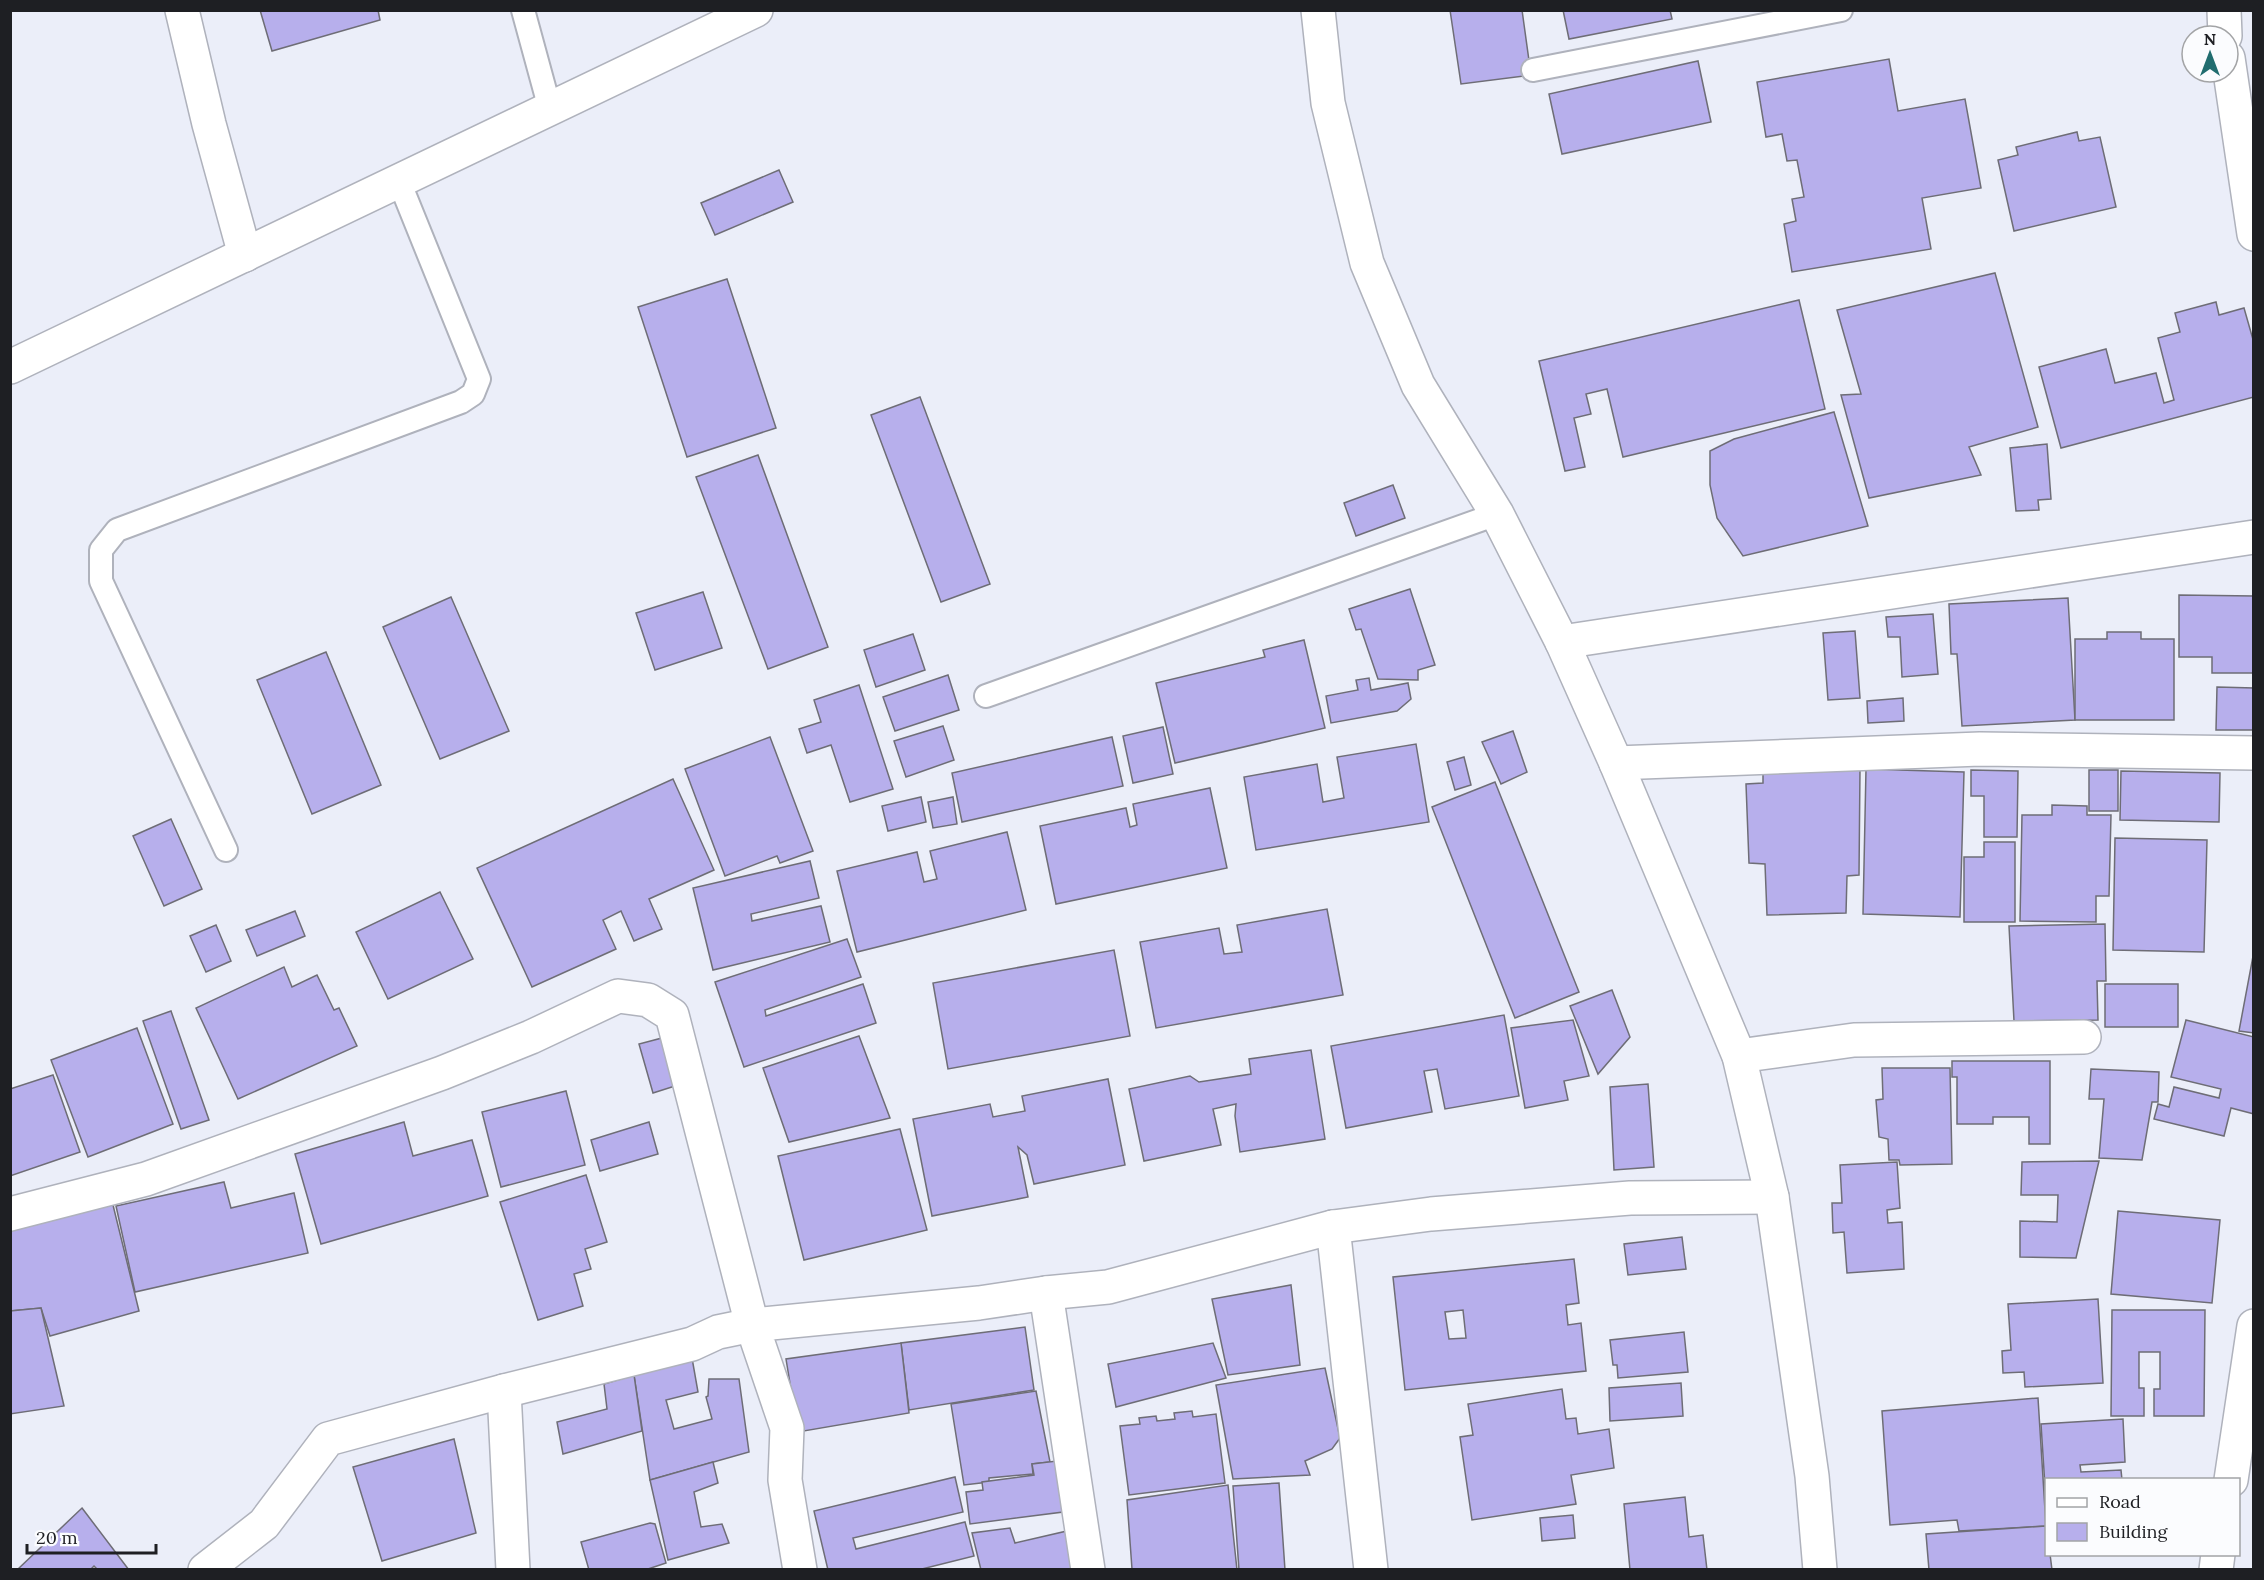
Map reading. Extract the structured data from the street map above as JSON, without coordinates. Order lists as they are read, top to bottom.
{
  "legend": ["Road", "Building"],
  "scale_bar": "20 m",
  "north": "top"
}
